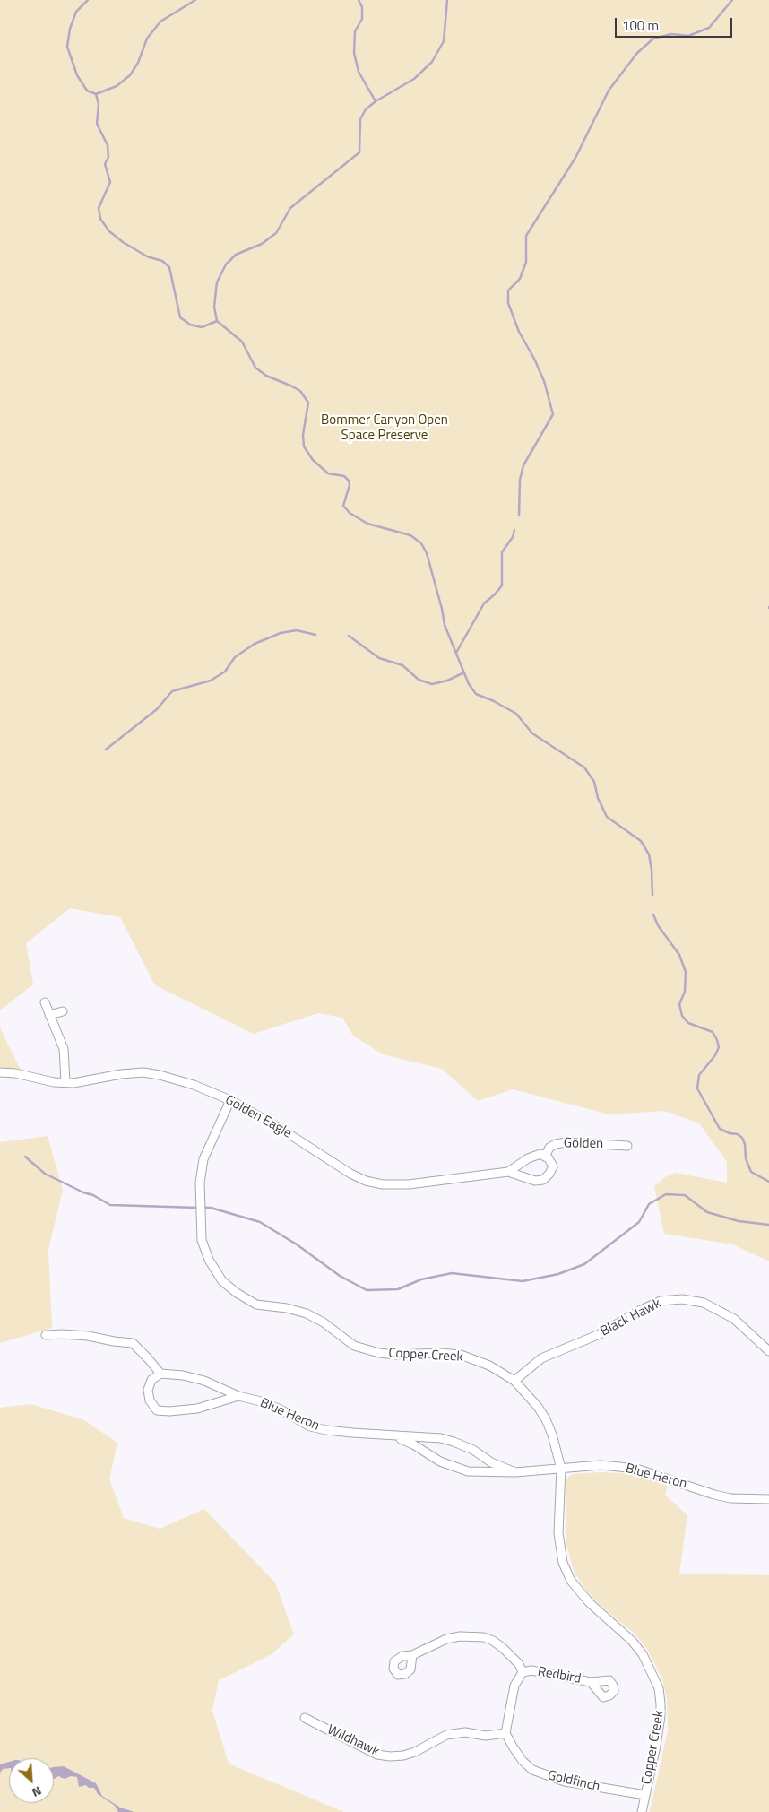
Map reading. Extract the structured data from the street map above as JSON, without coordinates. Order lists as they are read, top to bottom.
{
  "streets": {
    "street": [
      "Golden Eagle",
      "Golden",
      "Black Hawk",
      "Copper Creek",
      "Blue Heron",
      "Redbird",
      "Wildhawk",
      "Goldfinch"
    ]
  },
  "crossings": [
    ["Golden Eagle", "Golden"],
    ["Golden Eagle", "Copper Creek"],
    ["Black Hawk", "Copper Creek"],
    ["Copper Creek", "Blue Heron"],
    ["Copper Creek", "Goldfinch"],
    ["Wildhawk", "Goldfinch"]
  ],
  "parks": ["Bommer Canyon Open Space Preserve"],
  "scale_bar": "100 m",
  "north": "bottom right"
}
